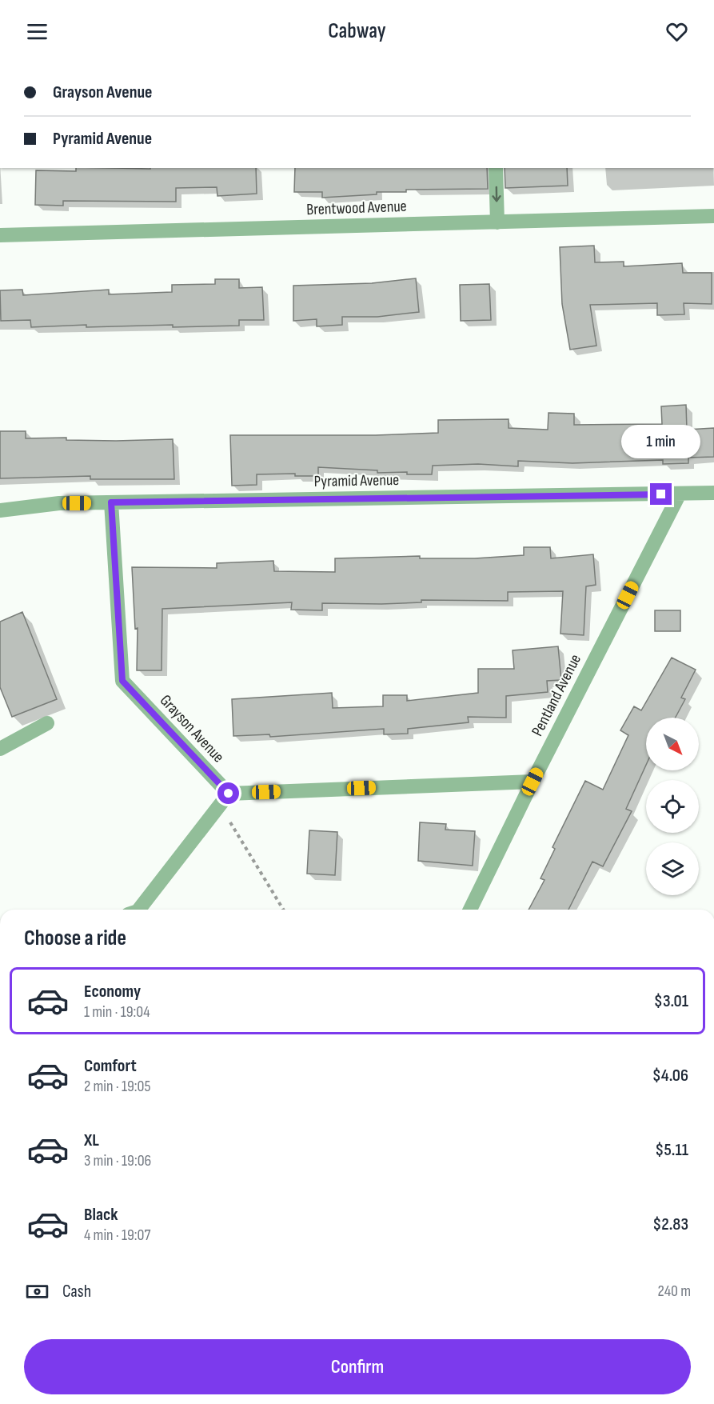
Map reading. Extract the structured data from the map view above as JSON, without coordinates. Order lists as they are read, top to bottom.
{
  "streets": {
    "street": [
      "Brentwood Avenue",
      "Pyramid Avenue",
      "Pentland Avenue",
      "Grayson Avenue"
    ]
  },
  "crossings": [
    ["Pyramid Avenue", "Pentland Avenue"],
    ["Pyramid Avenue", "Grayson Avenue"]
  ],
  "north": "bottom right",
  "page": {
    "header": "Cabway",
    "banner": ["Grayson Avenue", "Pyramid Avenue"],
    "bubble": "1 min",
    "heading": "Choose a ride",
    "list": [
      {
        "name": "Economy",
        "note": "1 min · 19:04",
        "value": "$3.01"
      },
      {
        "name": "Comfort",
        "note": "2 min · 19:05",
        "value": "$4.06"
      },
      {
        "name": "XL",
        "note": "3 min · 19:06",
        "value": "$5.11"
      },
      {
        "name": "Black",
        "note": "4 min · 19:07",
        "value": "$2.83"
      }
    ],
    "pay": ["Cash", "240 m"],
    "buttons": "Confirm"
  }
}
